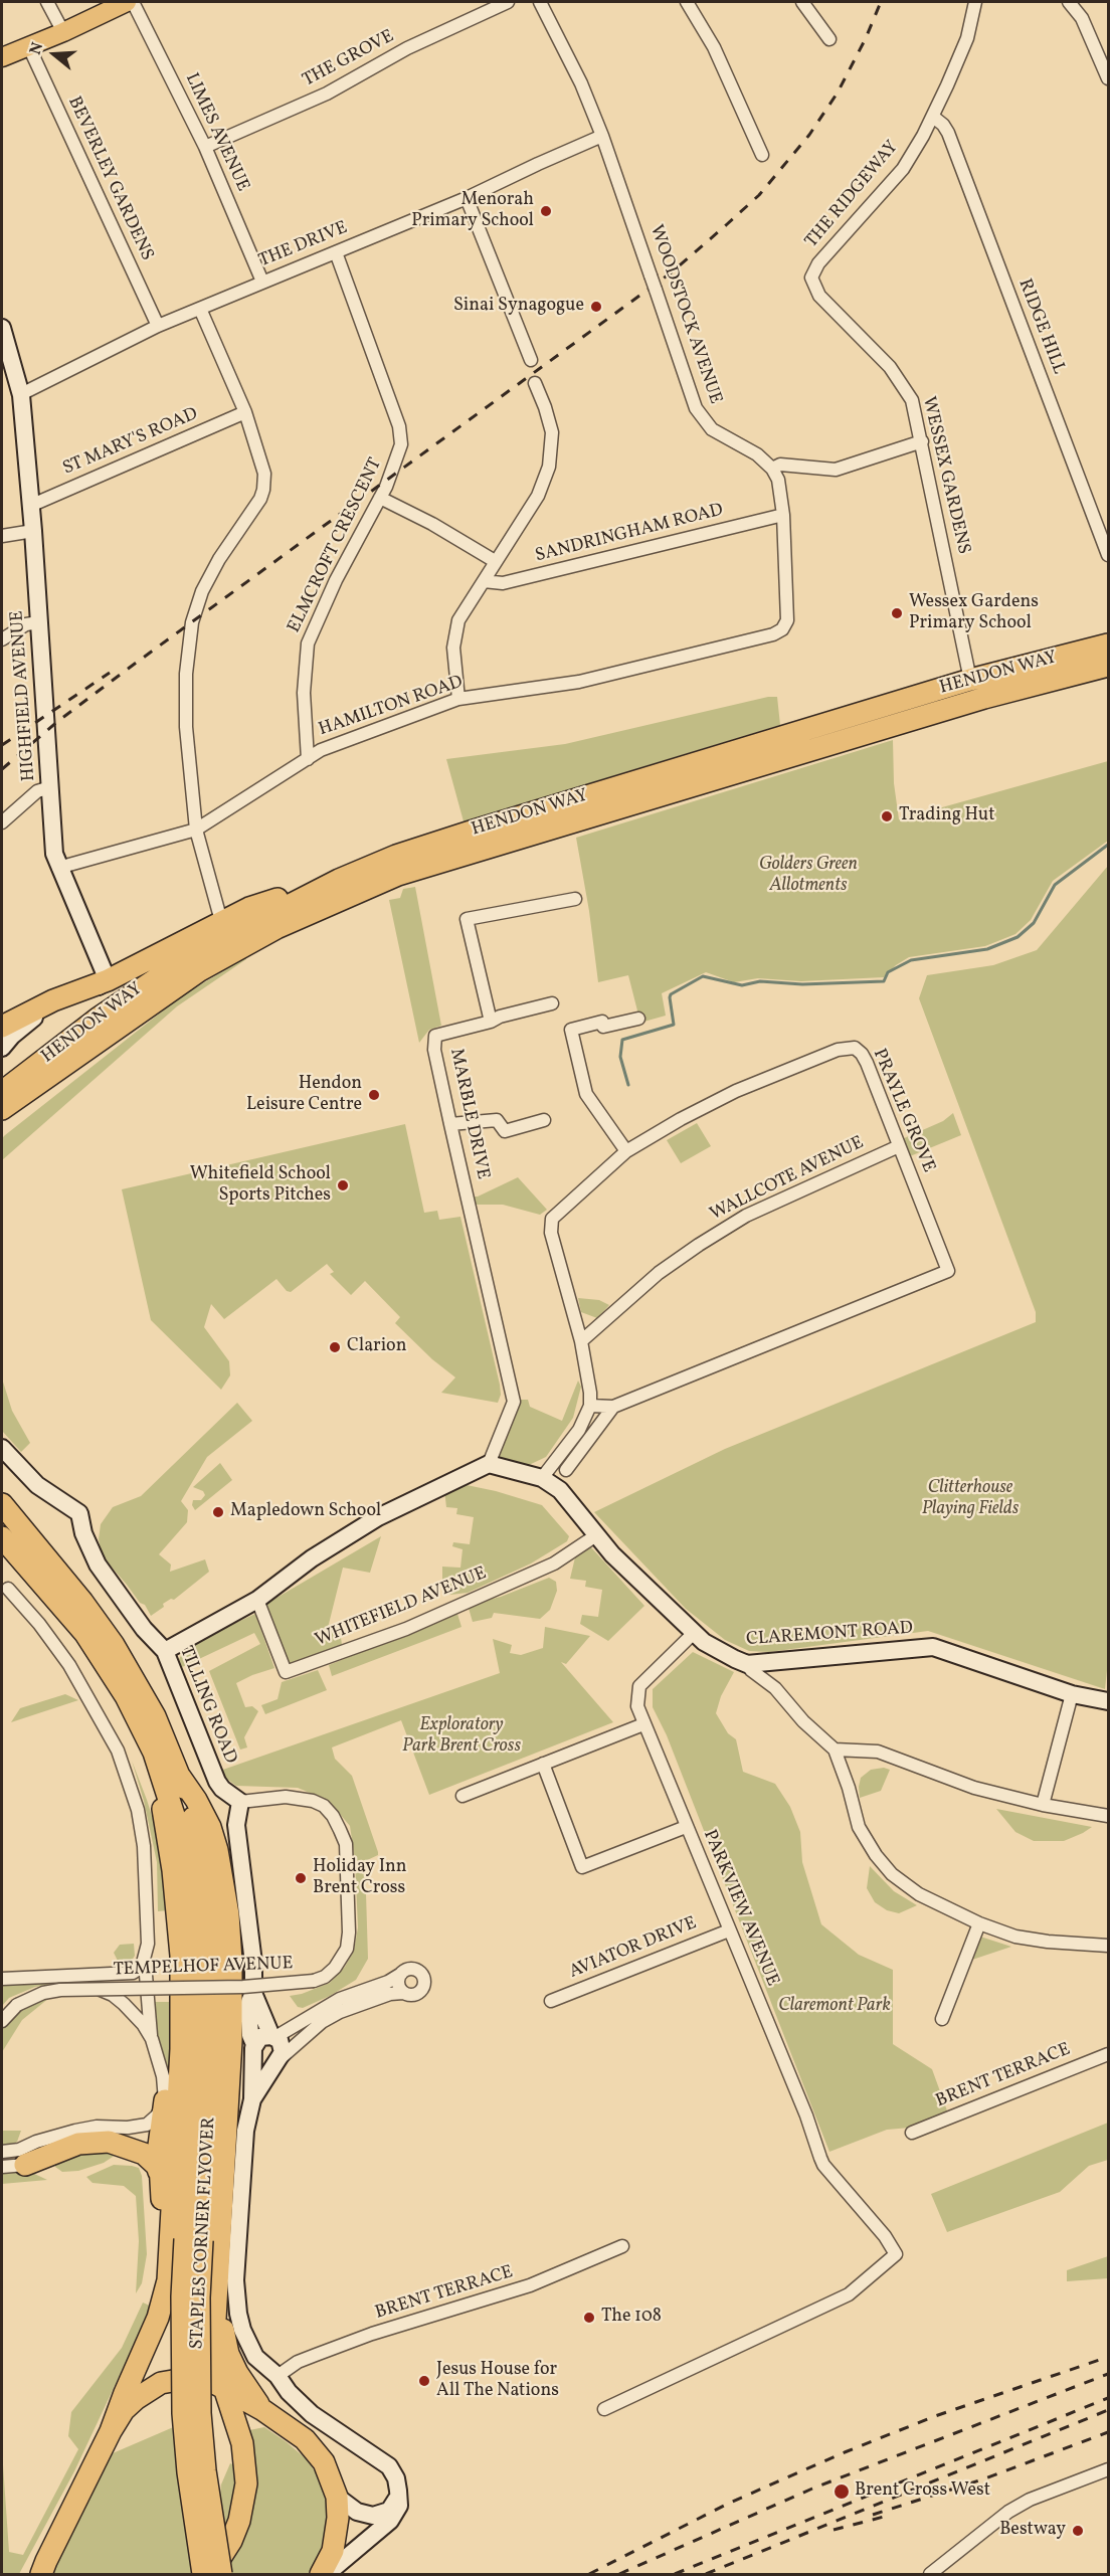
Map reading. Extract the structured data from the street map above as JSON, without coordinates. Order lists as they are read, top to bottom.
{
  "streets": {
    "highway": ["HENDON WAY", "STAPLES CORNER FLYOVER"],
    "street": [
      "THE GROVE",
      "LIMES AVENUE",
      "BEVERLEY GARDENS",
      "THE RIDGEWAY",
      "THE DRIVE",
      "WOODSTOCK AVENUE",
      "RIDGE HILL",
      "ST MARY'S ROAD",
      "WESSEX GARDENS",
      "SANDRINGHAM ROAD",
      "ELMCROFT CRESCENT",
      "HIGHFIELD AVENUE",
      "HAMILTON ROAD",
      "PRAYLE GROVE",
      "MARBLE DRIVE",
      "WALLCOTE AVENUE",
      "WHITEFIELD AVENUE",
      "CLAREMONT ROAD",
      "TILLING ROAD",
      "PARKVIEW AVENUE",
      "AVIATOR DRIVE",
      "TEMPELHOF AVENUE",
      "BRENT TERRACE"
    ]
  },
  "crossings": [
    ["THE GROVE", "LIMES AVENUE"],
    ["LIMES AVENUE", "THE DRIVE"],
    ["BEVERLEY GARDENS", "THE DRIVE"],
    ["THE RIDGEWAY", "RIDGE HILL"],
    ["THE RIDGEWAY", "WESSEX GARDENS"],
    ["THE DRIVE", "WOODSTOCK AVENUE"],
    ["THE DRIVE", "ELMCROFT CRESCENT"],
    ["THE DRIVE", "HIGHFIELD AVENUE"],
    ["ST MARY'S ROAD", "HIGHFIELD AVENUE"],
    ["WESSEX GARDENS", "HENDON WAY"],
    ["SANDRINGHAM ROAD", "HAMILTON ROAD"],
    ["ELMCROFT CRESCENT", "HAMILTON ROAD"],
    ["HIGHFIELD AVENUE", "HAMILTON ROAD"],
    ["PRAYLE GROVE", "WALLCOTE AVENUE"],
    ["MARBLE DRIVE", "CLAREMONT ROAD"],
    ["WHITEFIELD AVENUE", "CLAREMONT ROAD"],
    ["CLAREMONT ROAD", "PARKVIEW AVENUE"],
    ["TILLING ROAD", "TEMPELHOF AVENUE"],
    ["PARKVIEW AVENUE", "AVIATOR DRIVE"]
  ],
  "parks": [
    "Golders Green Allotments",
    "Clitterhouse Playing Fields",
    "Exploratory Park Brent Cross",
    "Claremont Park"
  ],
  "places": [
    "Menorah Primary School",
    "Sinai Synagogue",
    "Wessex Gardens Primary School",
    "Trading Hut",
    "Hendon Leisure Centre",
    "Whitefield School Sports Pitches",
    "Clarion",
    "Mapledown School",
    "Holiday Inn Brent Cross",
    "The 108",
    "Jesus House for All The Nations",
    "Brent Cross West",
    "Bestway"
  ],
  "north": "left"
}
